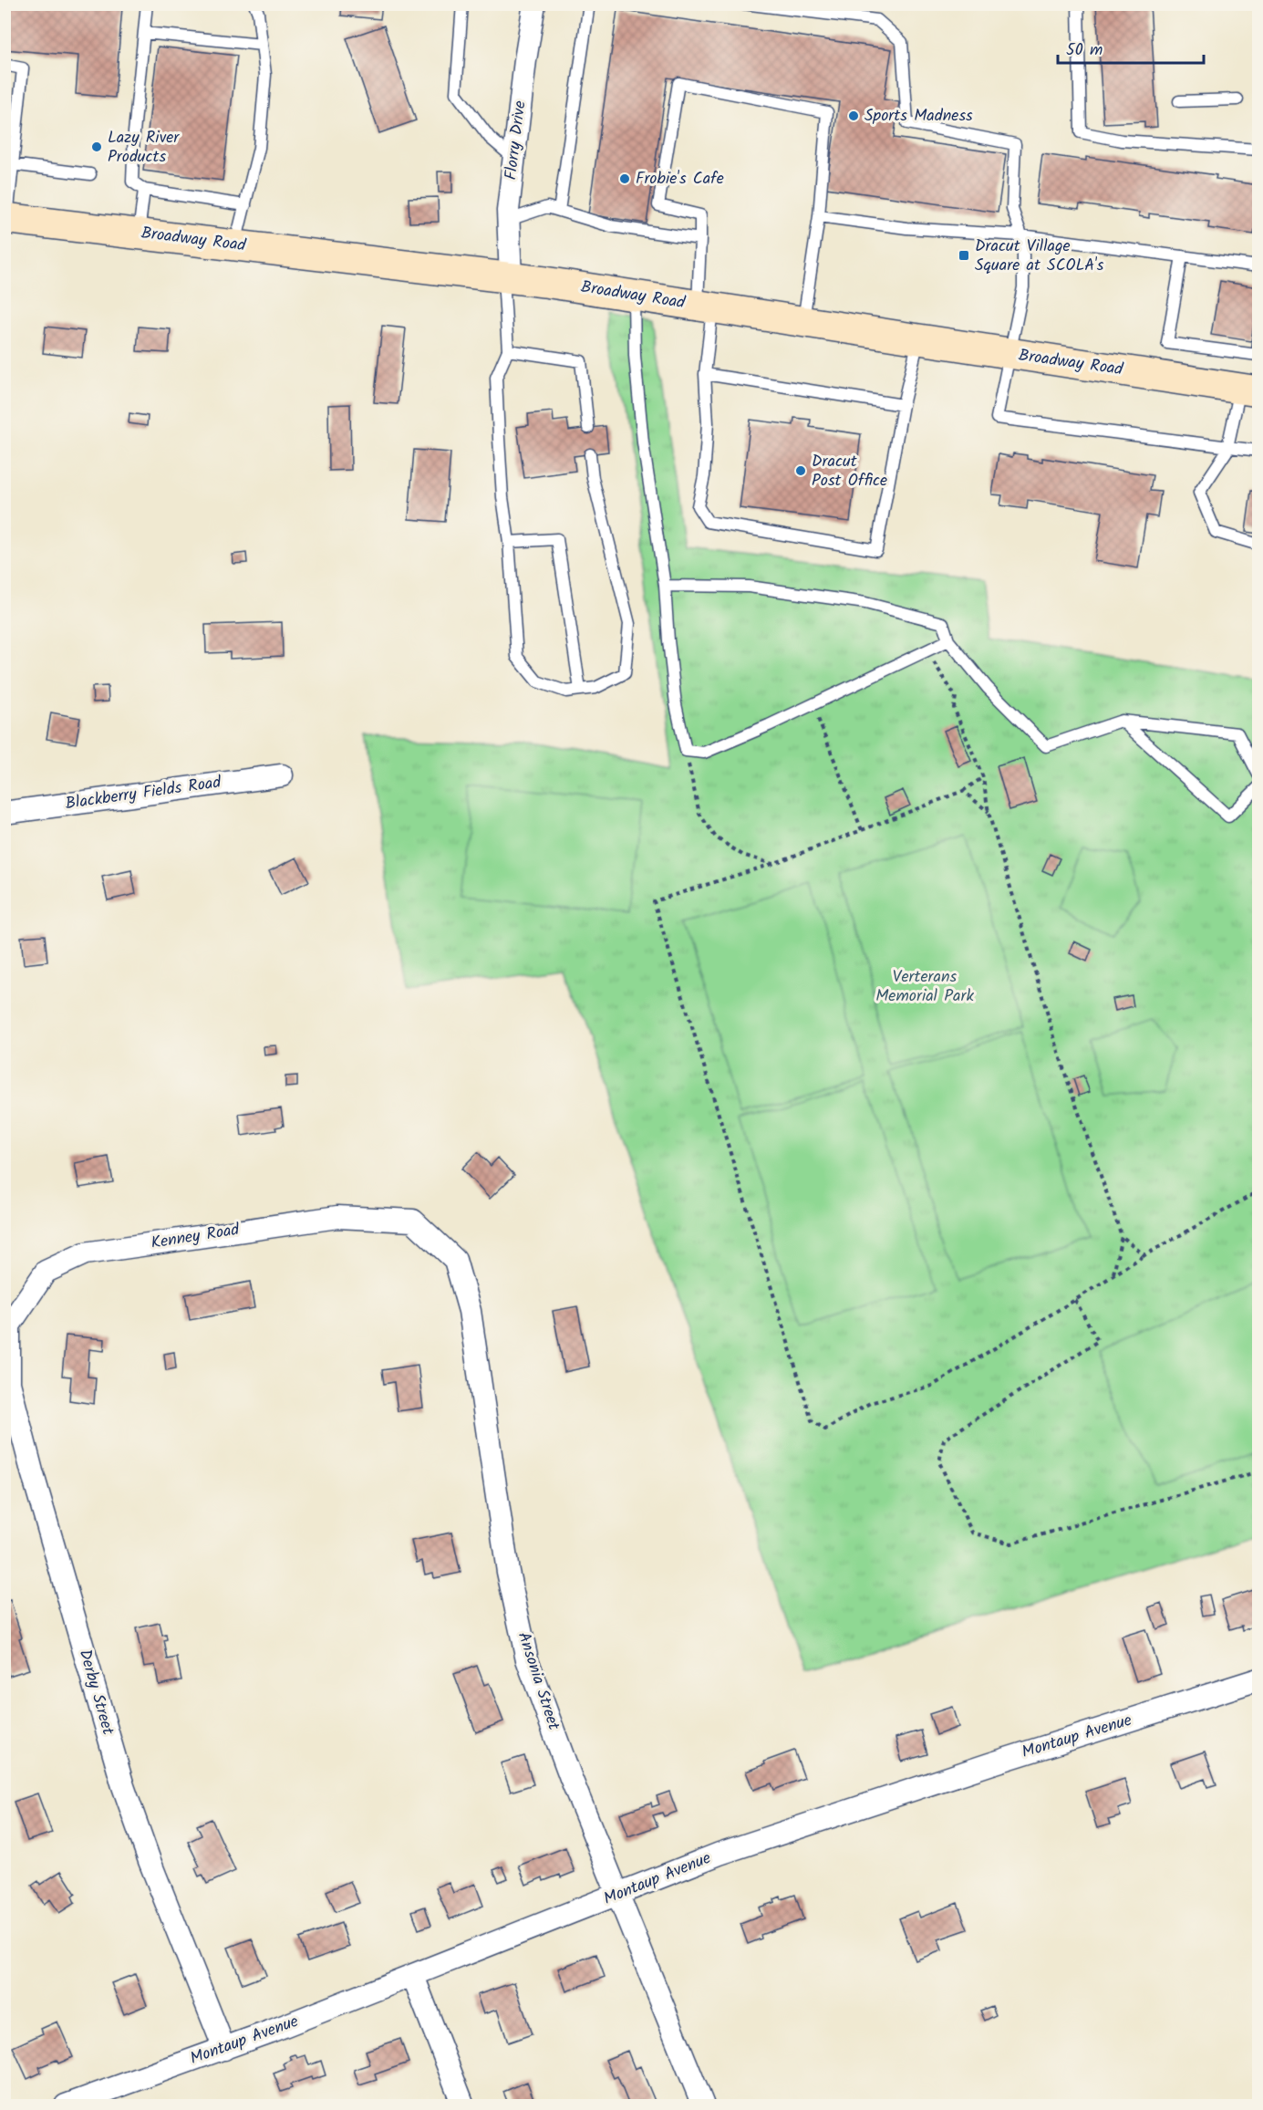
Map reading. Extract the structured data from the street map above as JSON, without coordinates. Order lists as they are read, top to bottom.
{
  "streets": {
    "main road": ["Broadway Road"],
    "street": [
      "Florry Drive",
      "Blackberry Fields Road",
      "Kenney Road",
      "Ansonia Street",
      "Derby Street",
      "Montaup Avenue"
    ]
  },
  "crossings": [
    ["Florry Drive", "Broadway Road"],
    ["Kenney Road", "Ansonia Street"],
    ["Kenney Road", "Derby Street"],
    ["Ansonia Street", "Montaup Avenue"],
    ["Derby Street", "Montaup Avenue"]
  ],
  "parks": ["Verterans Memorial Park"],
  "places": {
    "other": [
      "Sports Madness",
      "Lazy River Products",
      "Frobie's Cafe",
      "Dracut Post Office"
    ],
    "transit": ["Dracut Village Square at SCOLA's"]
  },
  "scale_bar": "50 m"
}
